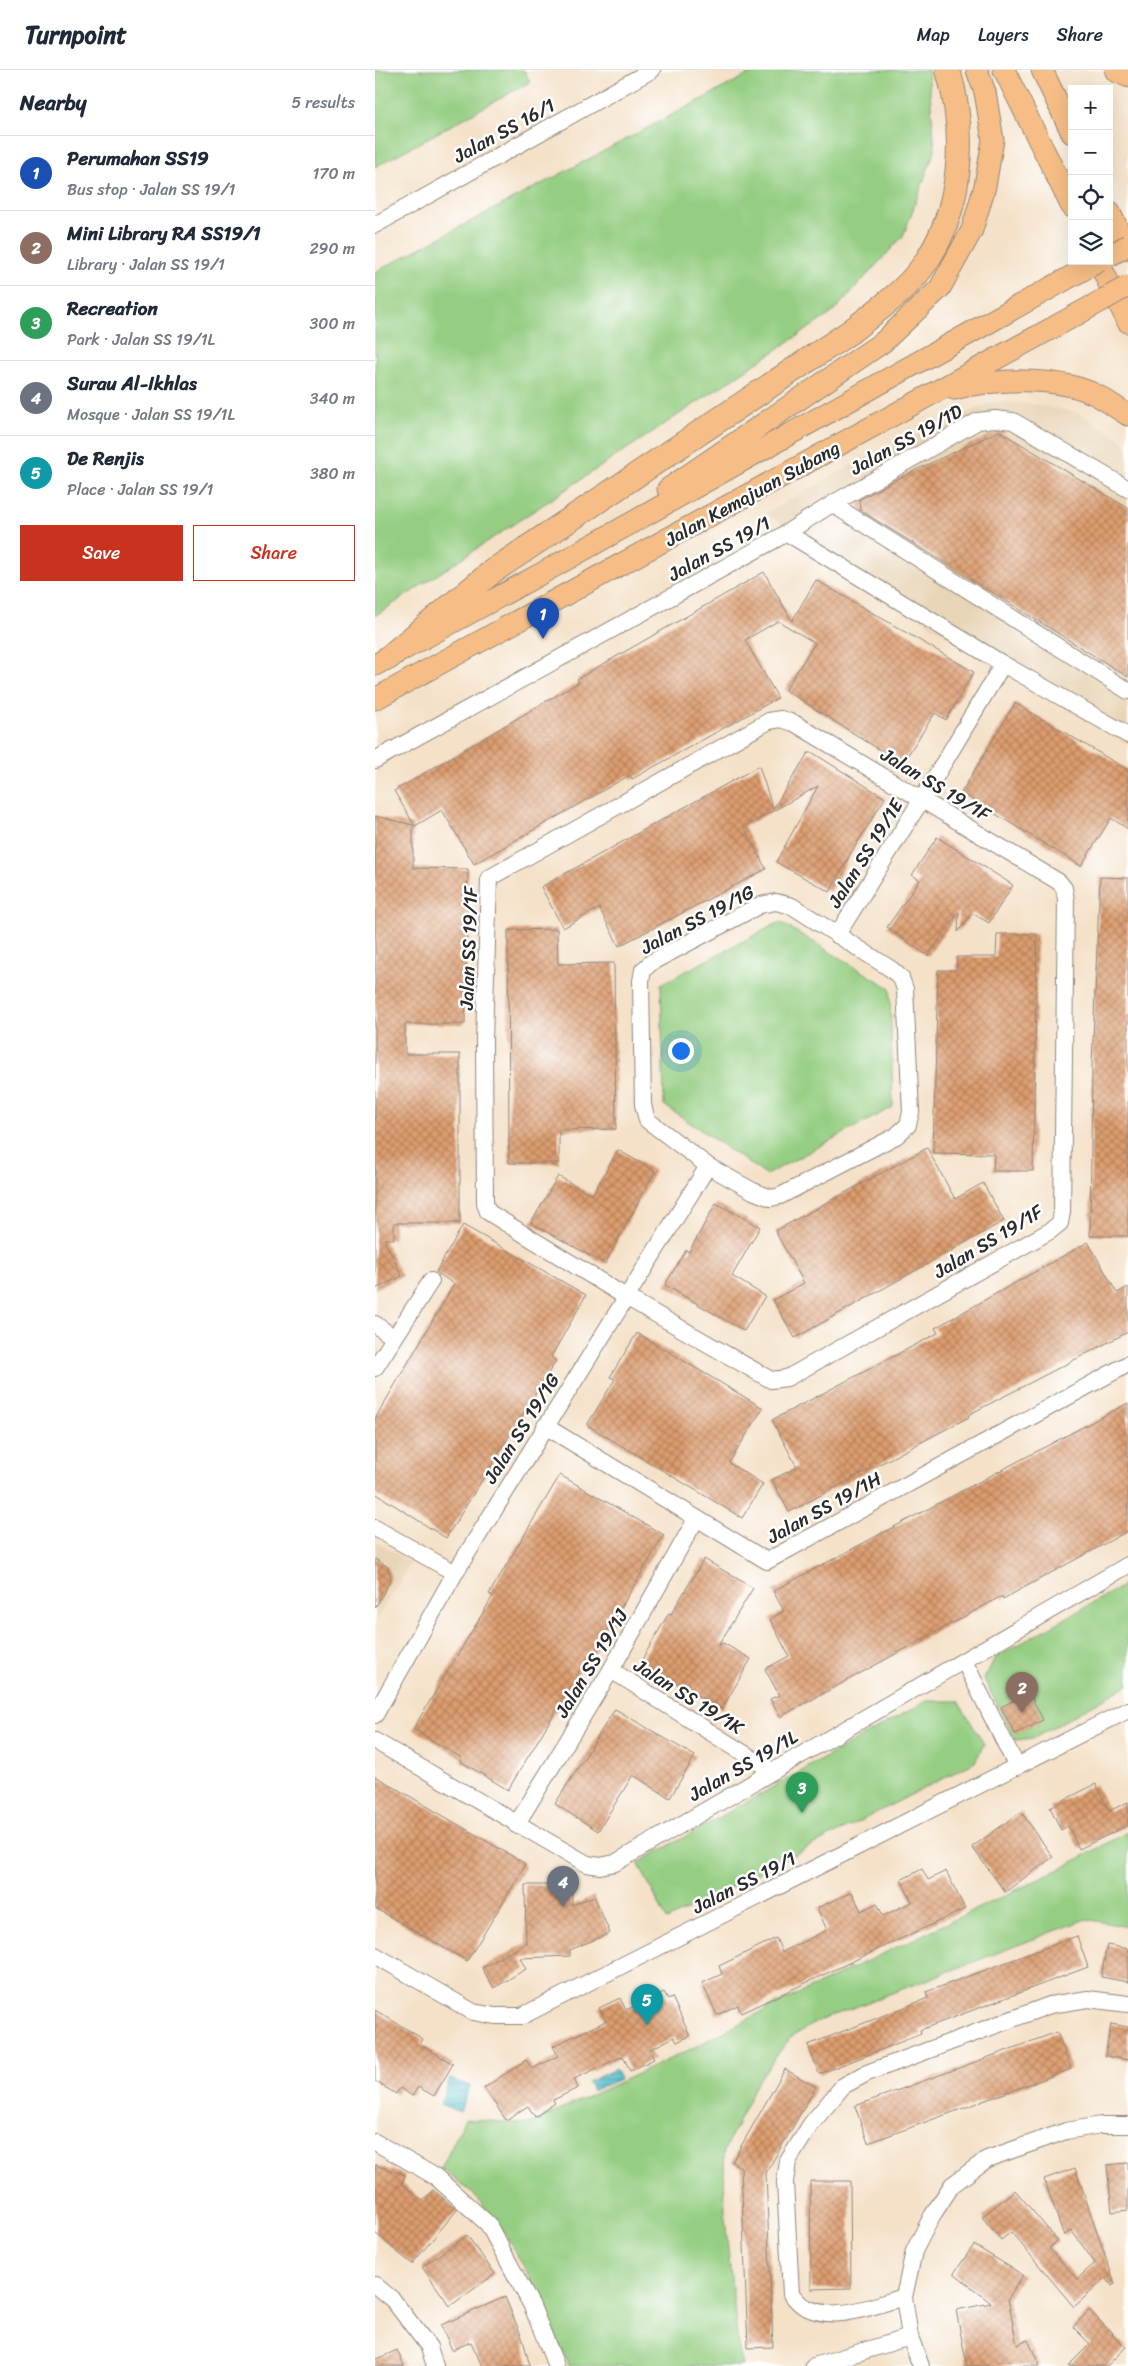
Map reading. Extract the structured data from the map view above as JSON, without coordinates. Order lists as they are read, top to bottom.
{
  "streets": {
    "main road": ["Jalan Kemajuan Subang"],
    "street": [
      "Jalan SS 16/1",
      "Jalan SS 19/1D",
      "Jalan SS 19/1",
      "Jalan SS 19/1F",
      "Jalan SS 19/1E",
      "Jalan SS 19/1G",
      "Jalan SS 19/1H",
      "Jalan SS 19/1J",
      "Jalan SS 19/1K",
      "Jalan SS 19/1L"
    ]
  },
  "crossings": [
    ["Jalan SS 19/1D", "Jalan SS 19/1"],
    ["Jalan SS 19/1", "Jalan SS 19/1E"],
    ["Jalan SS 19/1F", "Jalan SS 19/1E"],
    ["Jalan SS 19/1F", "Jalan SS 19/1G"],
    ["Jalan SS 19/1E", "Jalan SS 19/1G"],
    ["Jalan SS 19/1G", "Jalan SS 19/1H"],
    ["Jalan SS 19/1H", "Jalan SS 19/1J"],
    ["Jalan SS 19/1J", "Jalan SS 19/1K"],
    ["Jalan SS 19/1J", "Jalan SS 19/1L"],
    ["Jalan SS 19/1K", "Jalan SS 19/1L"]
  ],
  "page": {
    "header": "Turnpoint",
    "nav": ["Map", "Layers", "Share"],
    "heading": ["Nearby", "5 results"],
    "map_buttons": ["+", "−"],
    "list": [
      {
        "mark": "1",
        "name": "Perumahan SS19",
        "note": "Bus stop · Jalan SS 19/1",
        "value": "170 m"
      },
      {
        "mark": "2",
        "name": "Mini Library RA SS19/1",
        "note": "Library · Jalan SS 19/1",
        "value": "290 m"
      },
      {
        "mark": "3",
        "name": "Recreation",
        "note": "Park · Jalan SS 19/1L",
        "value": "300 m"
      },
      {
        "mark": "4",
        "name": "Surau Al-Ikhlas",
        "note": "Mosque · Jalan SS 19/1L",
        "value": "340 m"
      },
      {
        "mark": "5",
        "name": "De Renjis",
        "note": "Place · Jalan SS 19/1",
        "value": "380 m"
      }
    ],
    "buttons": ["Save", "Share"],
    "pins": [
      "1",
      "2",
      "3",
      "4",
      "5"
    ]
  }
}
